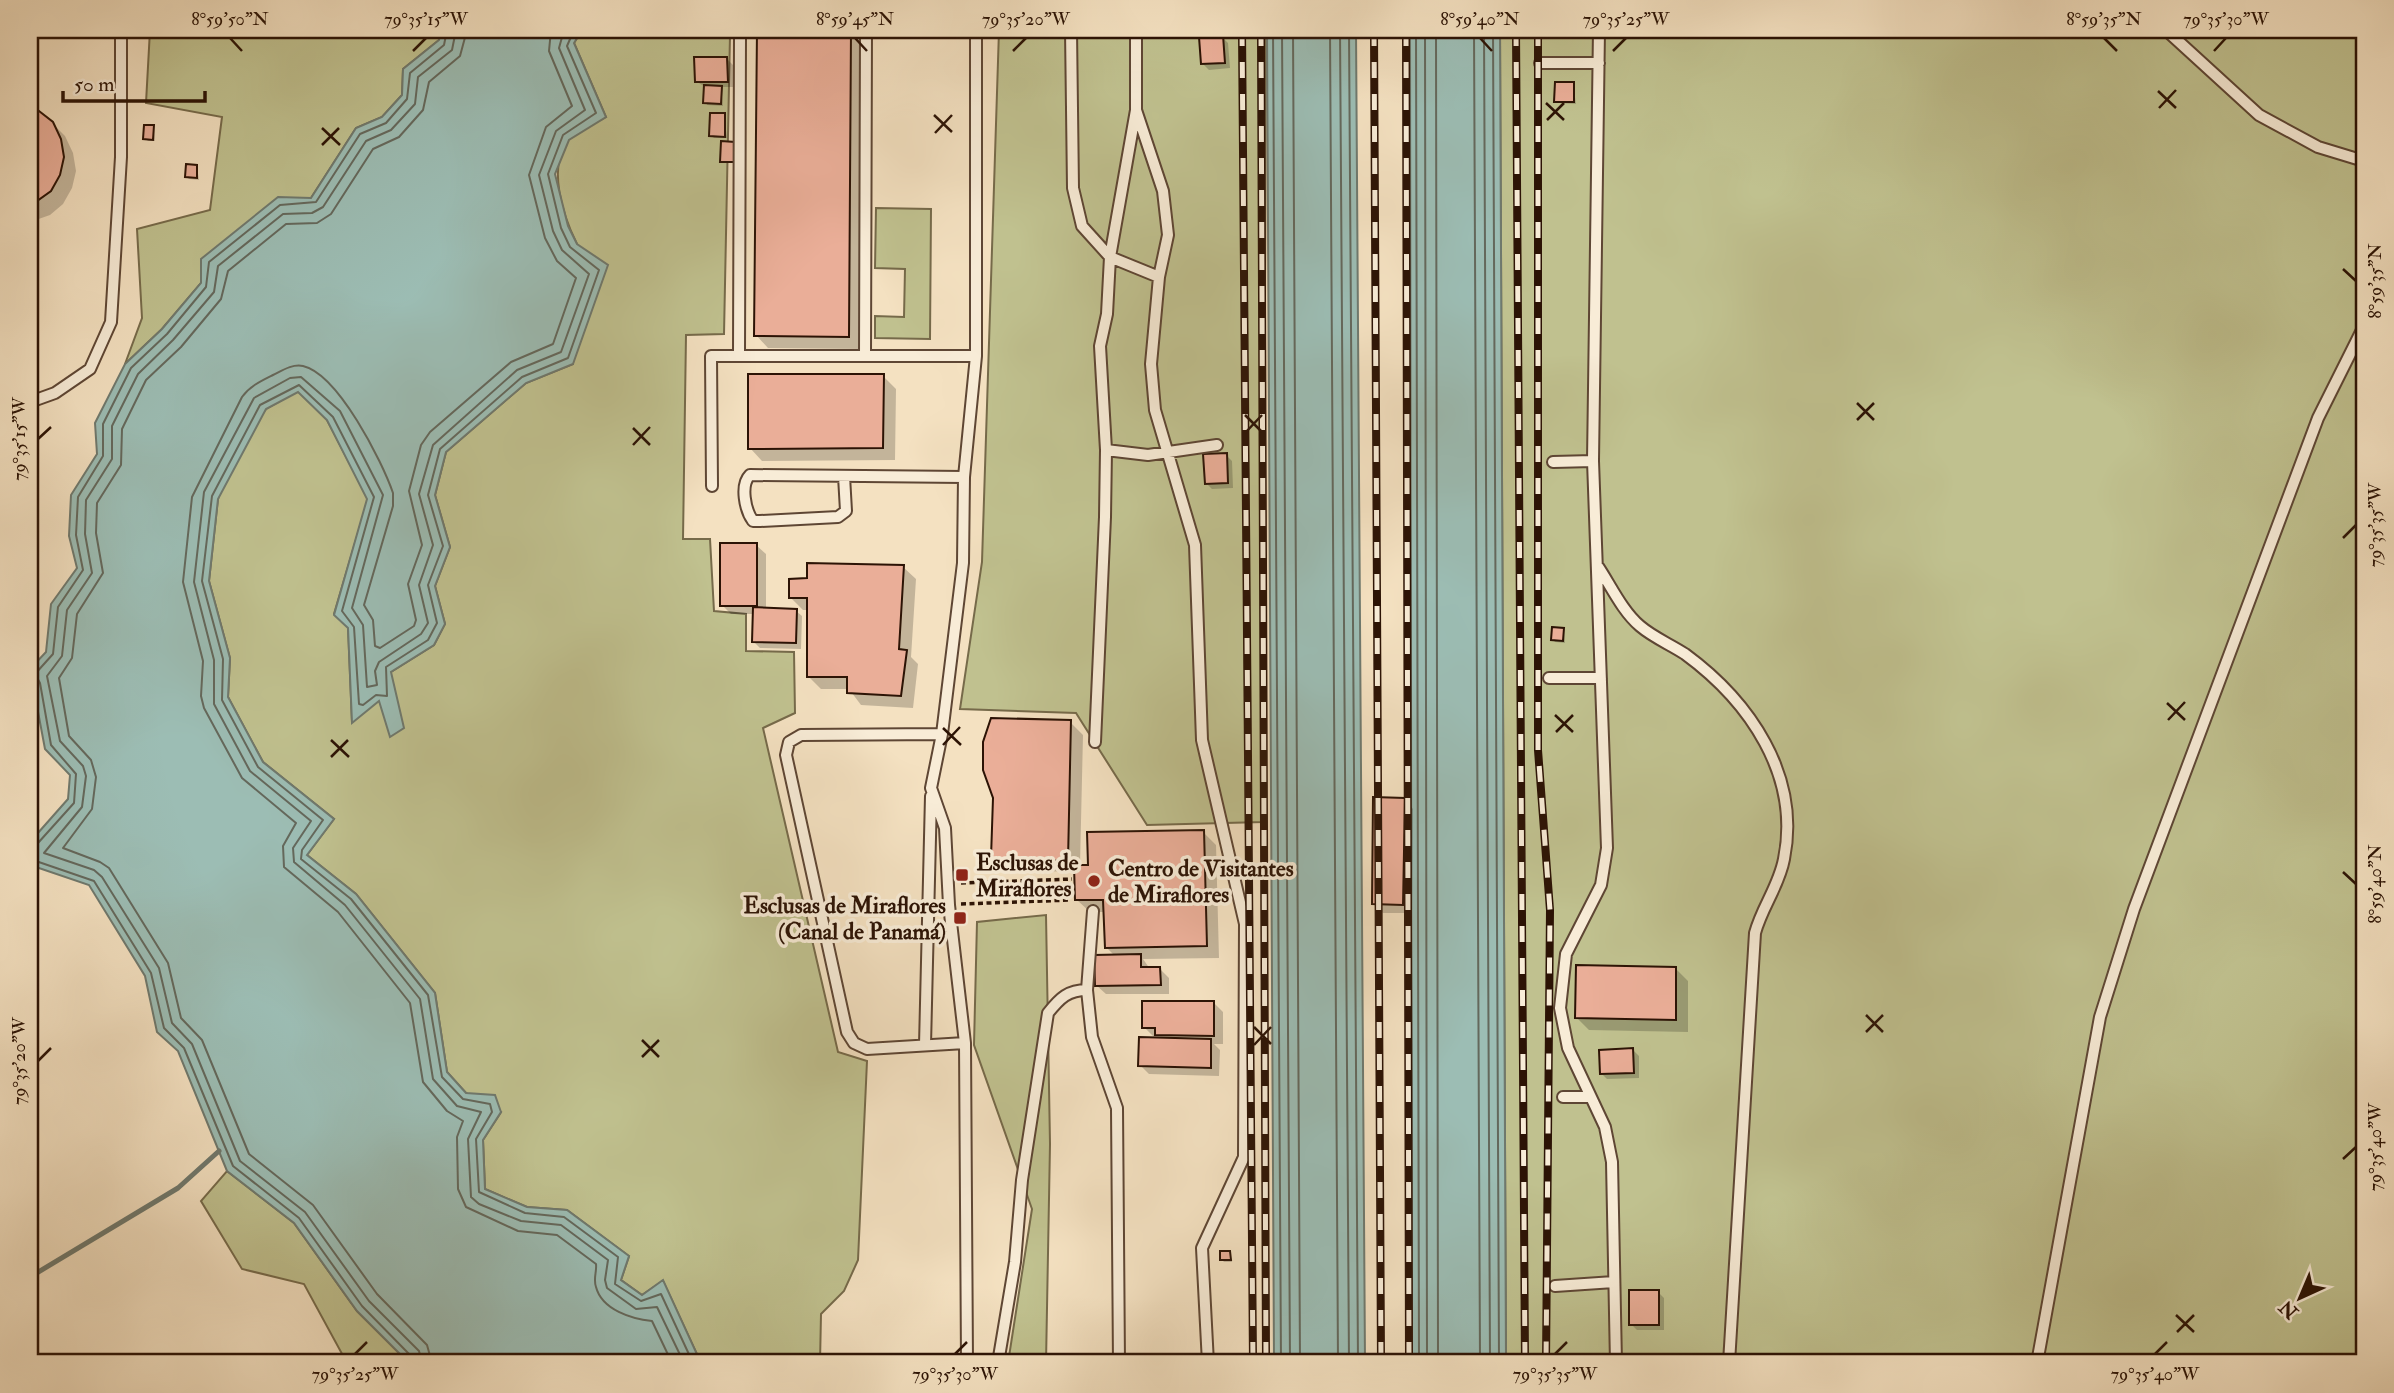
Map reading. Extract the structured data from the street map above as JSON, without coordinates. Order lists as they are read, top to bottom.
{
  "places": {
    "transit": ["Esclusas de Miraflores", "Esclusas de Miraflores (Canal de Panamá)"],
    "other": ["Centro de Visitantes de Miraflores"]
  },
  "scale_bar": "50 m",
  "north": "bottom left",
  "coordinates": [
    "8°59'50\"N",
    "79°35'15\"W",
    "8°59'45\"N",
    "79°35'20\"W",
    "8°59'40\"N",
    "79°35'25\"W",
    "8°59'35\"N",
    "79°35'30\"W",
    "79°35'35\"W",
    "79°35'40\"W"
  ]
}
